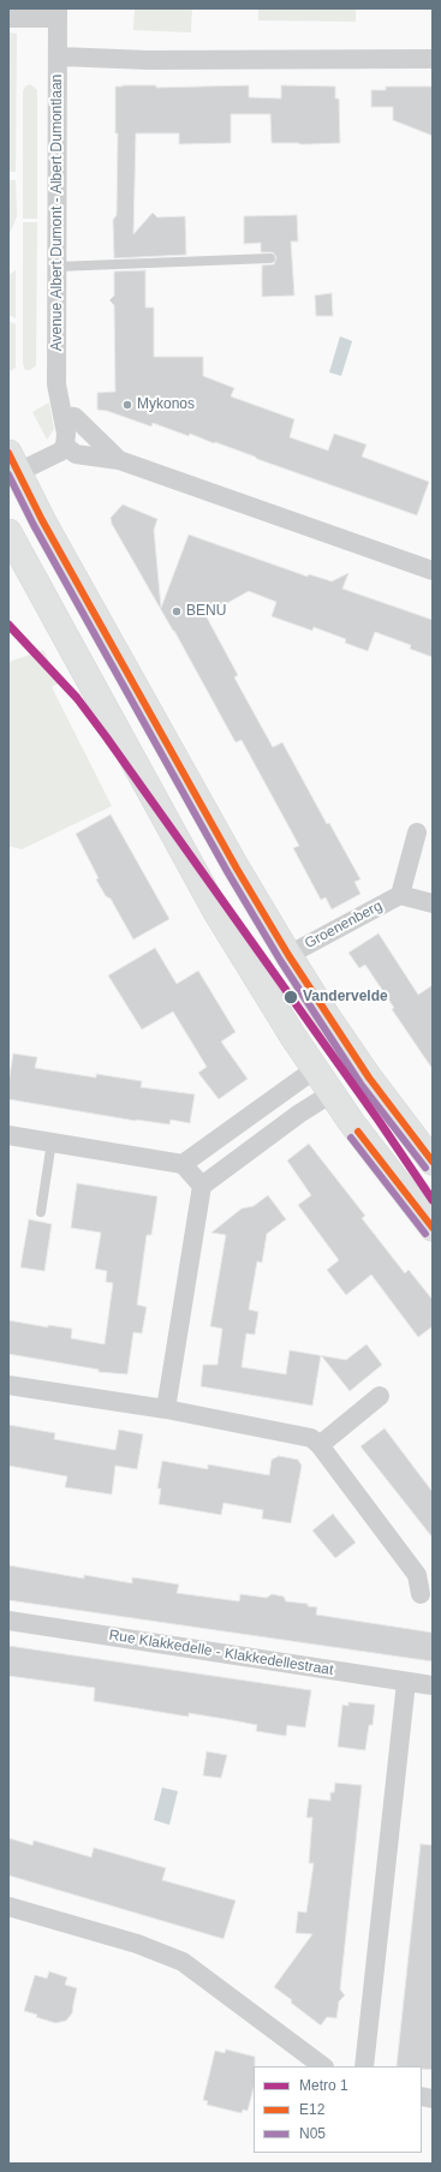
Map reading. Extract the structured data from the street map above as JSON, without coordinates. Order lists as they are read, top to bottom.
{
  "streets": {
    "street": ["Avenue Albert Dumont - Albert Dumontlaan", "Groenenberg", "Rue Klakkedelle - Klakkedellestraat"]
  },
  "places": ["Mykonos", "BENU", "Vandervelde"],
  "lines": ["transit line E12", "transit line N05", "metro line 1"],
  "legend": ["Metro 1", "E12", "N05"]
}
